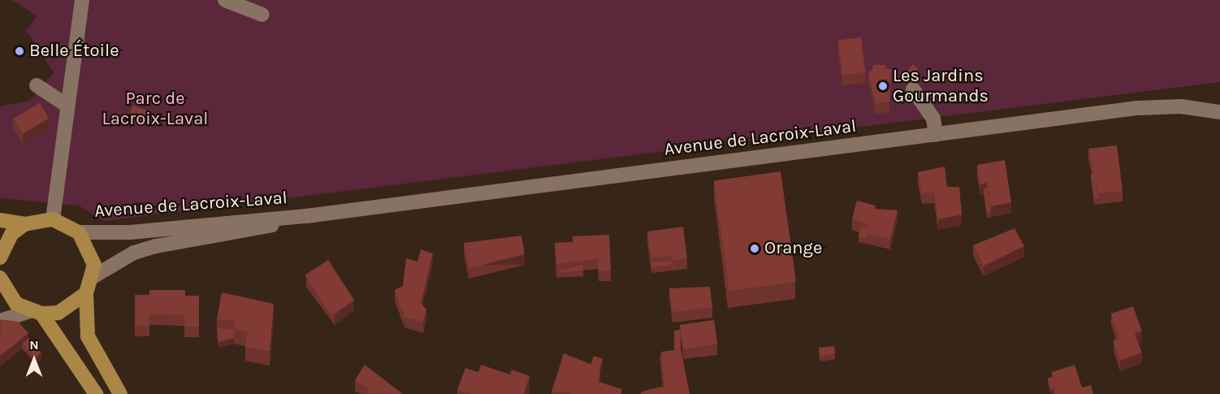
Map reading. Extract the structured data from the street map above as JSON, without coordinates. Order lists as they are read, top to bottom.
{
  "streets": {
    "street": ["Avenue de Lacroix-Laval"]
  },
  "parks": ["Parc de Lacroix-Laval"],
  "places": ["Belle Étoile", "Les Jardins Gourmands", "Orange"],
  "north": "top"
}
